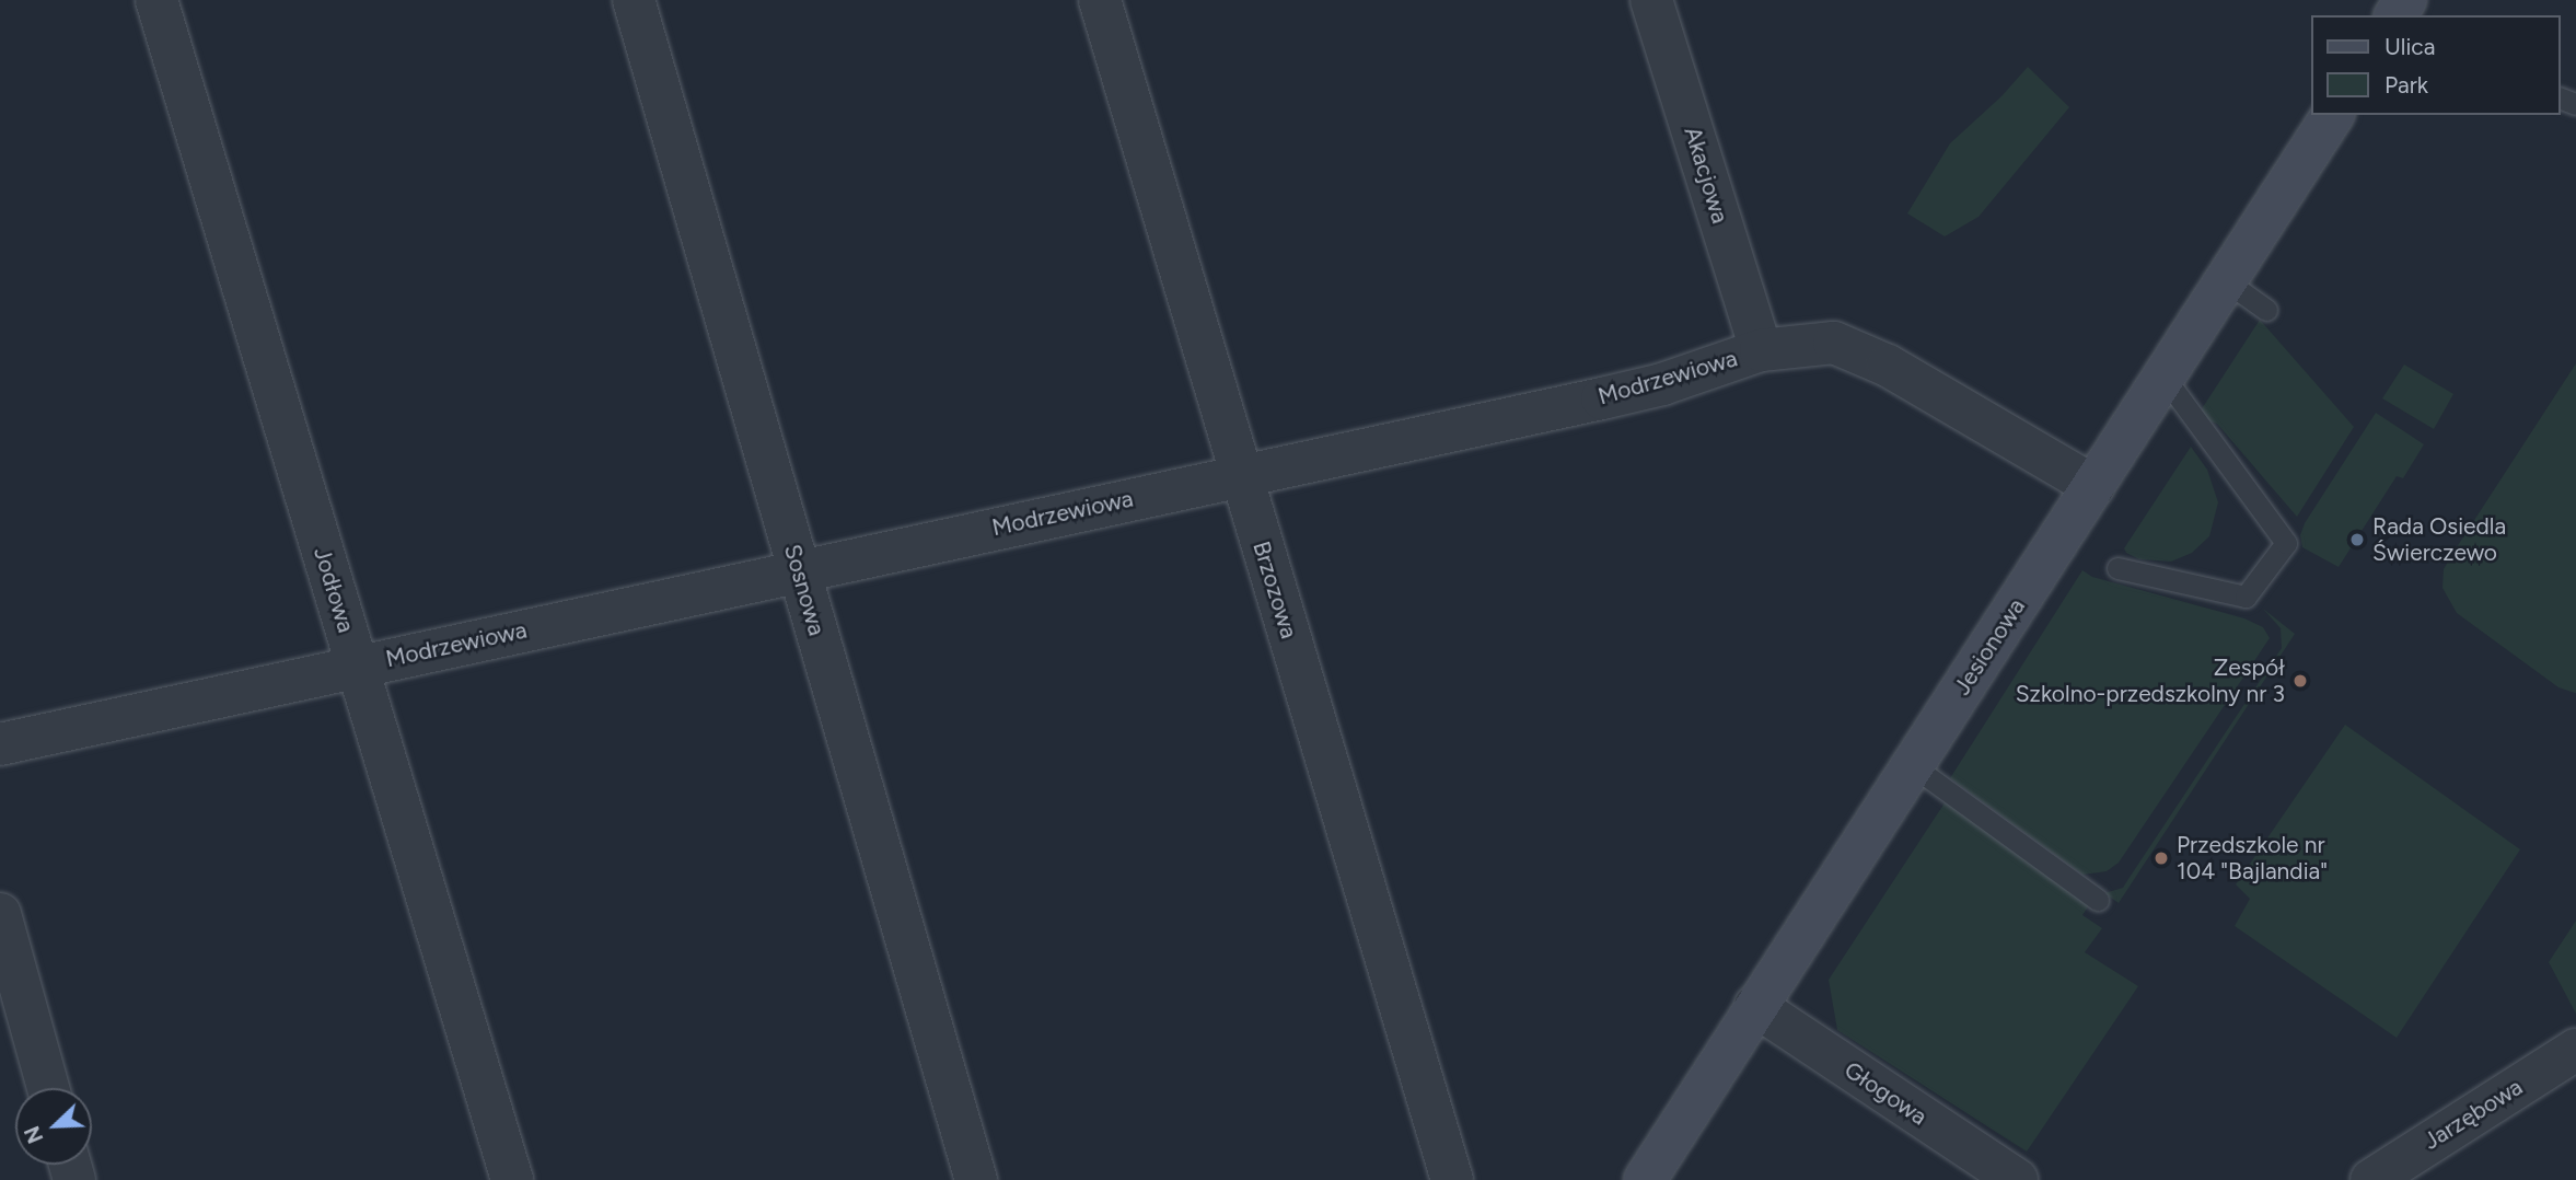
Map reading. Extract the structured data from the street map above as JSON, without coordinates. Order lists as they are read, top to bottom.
{
  "streets": {
    "street": [
      "Akacjowa",
      "Modrzewiowa",
      "Jodłowa",
      "Sosnowa",
      "Brzozowa",
      "Jesionowa",
      "Głogowa",
      "Jarzębowa"
    ]
  },
  "crossings": [
    ["Akacjowa", "Modrzewiowa"],
    ["Modrzewiowa", "Jodłowa"],
    ["Modrzewiowa", "Sosnowa"],
    ["Modrzewiowa", "Brzozowa"],
    ["Modrzewiowa", "Jesionowa"],
    ["Jesionowa", "Głogowa"]
  ],
  "places": ["Rada Osiedla Świerczewo", "Zespół Szkolno-przedszkolny nr 3", "Przedszkole nr 104 \"Bajlandia\""],
  "legend": ["Ulica", "Park"],
  "north": "bottom left"
}
